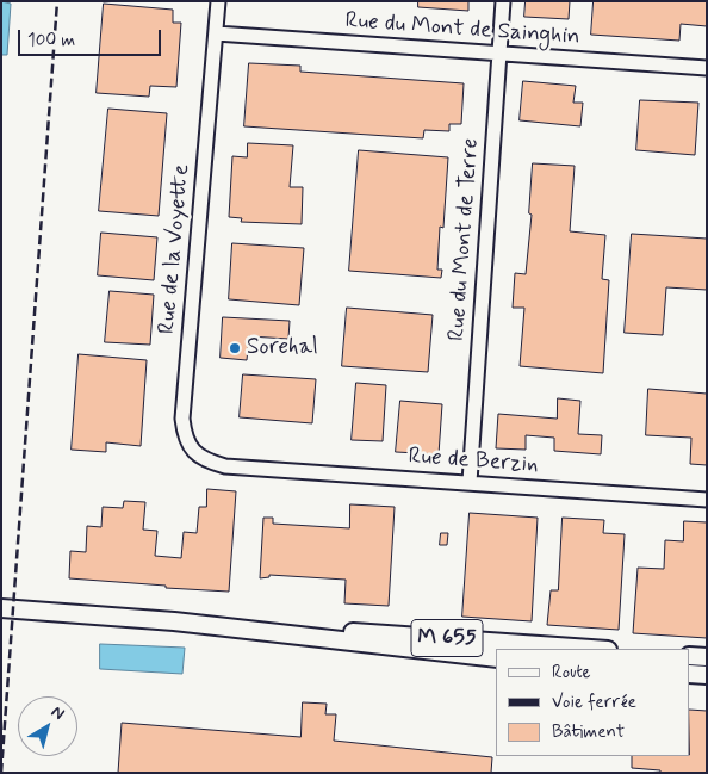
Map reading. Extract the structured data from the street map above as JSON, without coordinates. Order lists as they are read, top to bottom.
{
  "streets": {
    "main road": ["M 655"],
    "street": [
      "Rue du Mont de Sainghin",
      "Rue du Mont de Terre",
      "Rue de la Voyette",
      "Rue de Berzin"
    ]
  },
  "crossings": [
    ["Rue du Mont de Sainghin", "Rue du Mont de Terre"],
    ["Rue du Mont de Sainghin", "Rue de la Voyette"],
    ["Rue du Mont de Terre", "Rue de Berzin"],
    ["Rue de la Voyette", "Rue de Berzin"]
  ],
  "places": ["Sorehal"],
  "legend": ["Route", "Voie ferrée", "Bâtiment"],
  "scale_bar": "100 m",
  "north": "top right"
}
